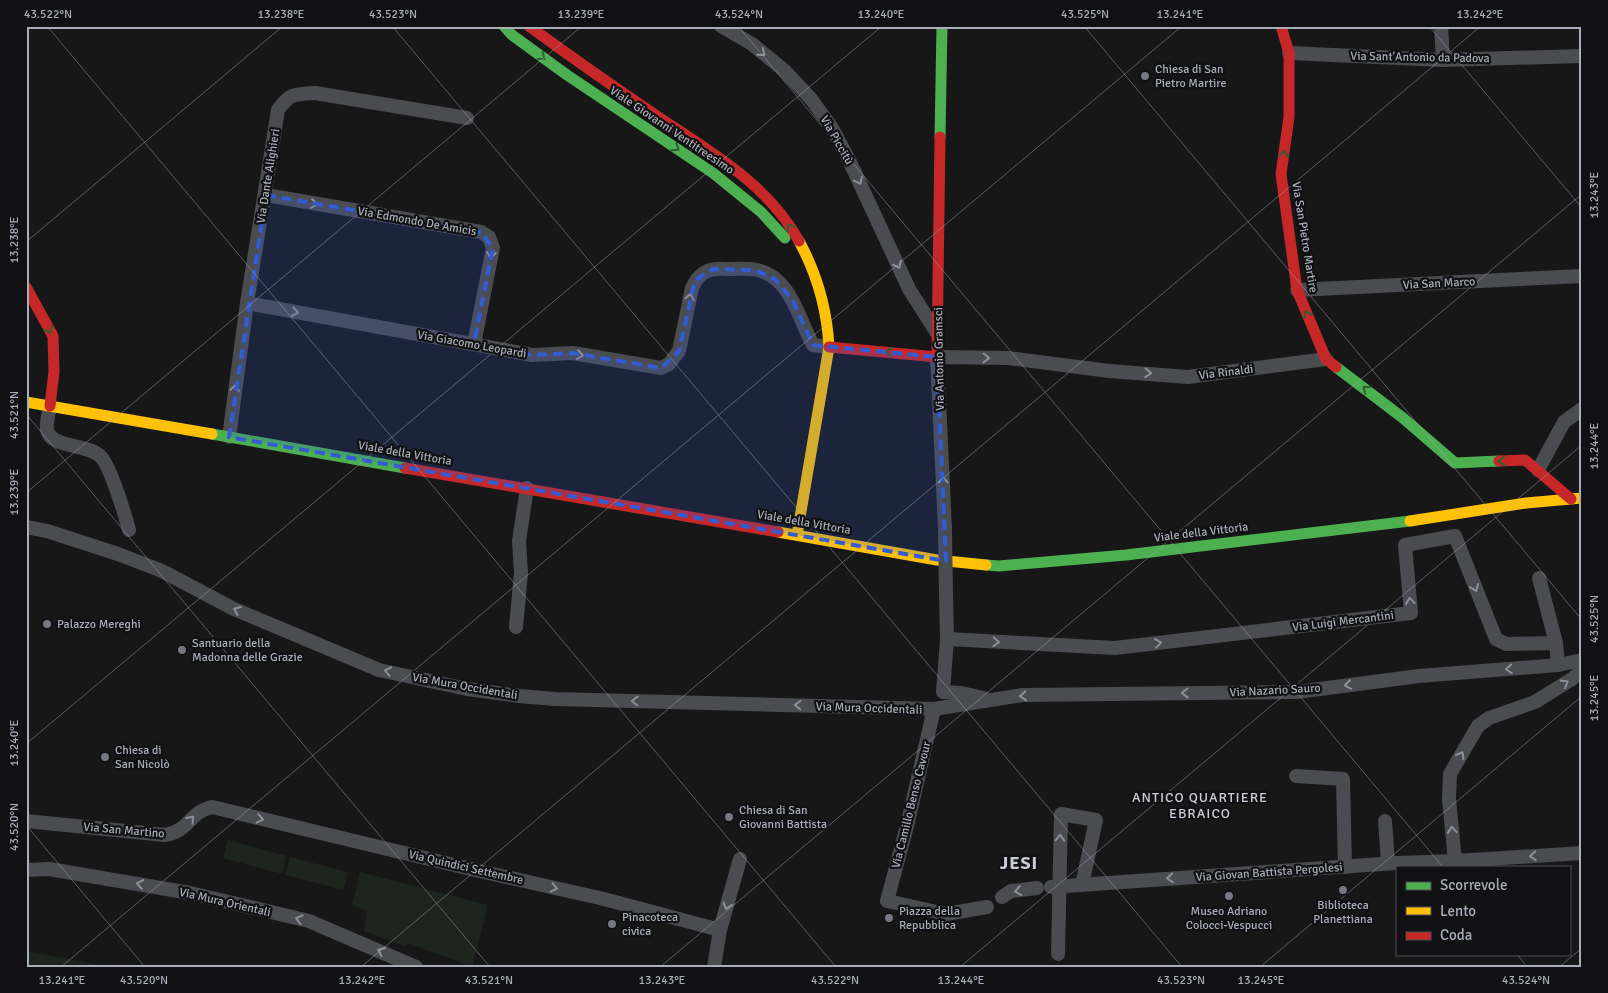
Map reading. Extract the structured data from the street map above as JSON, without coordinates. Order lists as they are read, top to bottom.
{
  "streets": {
    "street": [
      "Via Sant'Antonio da Padova",
      "Viale Giovanni Ventitreesimo",
      "Via Piccitù",
      "Via Dante Alighieri",
      "Via Edmondo De Amicis",
      "Via San Pietro Martire",
      "Via San Marco",
      "Via Giacomo Leopardi",
      "Via Antonio Gramsci",
      "Via Rinaldi",
      "Viale della Vittoria",
      "Via Luigi Mercantini",
      "Via Mura Occidentali",
      "Via Nazario Sauro",
      "Via Camillo Benso Cavour",
      "Via San Martino",
      "Via Quindici Settembre",
      "Via Giovan Battista Pergolesi",
      "Via Mura Orientali"
    ]
  },
  "crossings": [
    ["Via Sant'Antonio da Padova", "Via San Pietro Martire"],
    ["Viale Giovanni Ventitreesimo", "Via Giacomo Leopardi"],
    ["Viale Giovanni Ventitreesimo", "Via Rinaldi"],
    ["Viale Giovanni Ventitreesimo", "Viale della Vittoria"],
    ["Via Piccitù", "Via Antonio Gramsci"],
    ["Via Dante Alighieri", "Via Edmondo De Amicis"],
    ["Via Dante Alighieri", "Via Giacomo Leopardi"],
    ["Via Dante Alighieri", "Viale della Vittoria"],
    ["Via Edmondo De Amicis", "Via Giacomo Leopardi"],
    ["Via San Pietro Martire", "Via San Marco"],
    ["Via San Pietro Martire", "Via Rinaldi"],
    ["Via Giacomo Leopardi", "Via Rinaldi"],
    ["Via Antonio Gramsci", "Via Rinaldi"],
    ["Via Antonio Gramsci", "Via Luigi Mercantini"],
    ["Via Antonio Gramsci", "Via Nazario Sauro"],
    ["Via Mura Occidentali", "Via Nazario Sauro"],
    ["Via Mura Occidentali", "Via Camillo Benso Cavour"],
    ["Via Nazario Sauro", "Via Camillo Benso Cavour"],
    ["Via San Martino", "Via Quindici Settembre"]
  ],
  "one_way": [
    "Via Piccitù",
    "Via San Pietro Martire",
    "Via Giacomo Leopardi",
    "Via Antonio Gramsci",
    "Via Luigi Mercantini",
    "Via Mura Occidentali",
    "Via Nazario Sauro",
    "Via San Martino",
    "Via Quindici Settembre",
    "Via Giovan Battista Pergolesi",
    "Via Mura Orientali"
  ],
  "districts": ["ANTICO QUARTIERE EBRAICO", "JESI"],
  "places": [
    "Chiesa di San Pietro Martire",
    "Palazzo Mereghi",
    "Santuario della Madonna delle Grazie",
    "Chiesa di San Nicolò",
    "Chiesa di San Giovanni Battista",
    "Biblioteca Planettiana",
    "Museo Adriano Colocci-Vespucci",
    "Piazza della Repubblica",
    "Pinacoteca civica"
  ],
  "legend": ["Scorrevole", "Lento", "Coda"],
  "coordinates": [
    "43.522°N",
    "13.238°E",
    "43.523°N",
    "13.239°E",
    "43.524°N",
    "13.240°E",
    "43.525°N",
    "13.241°E",
    "13.242°E",
    "13.243°E",
    "43.521°N",
    "13.244°E",
    "13.245°E",
    "43.520°N"
  ]
}
